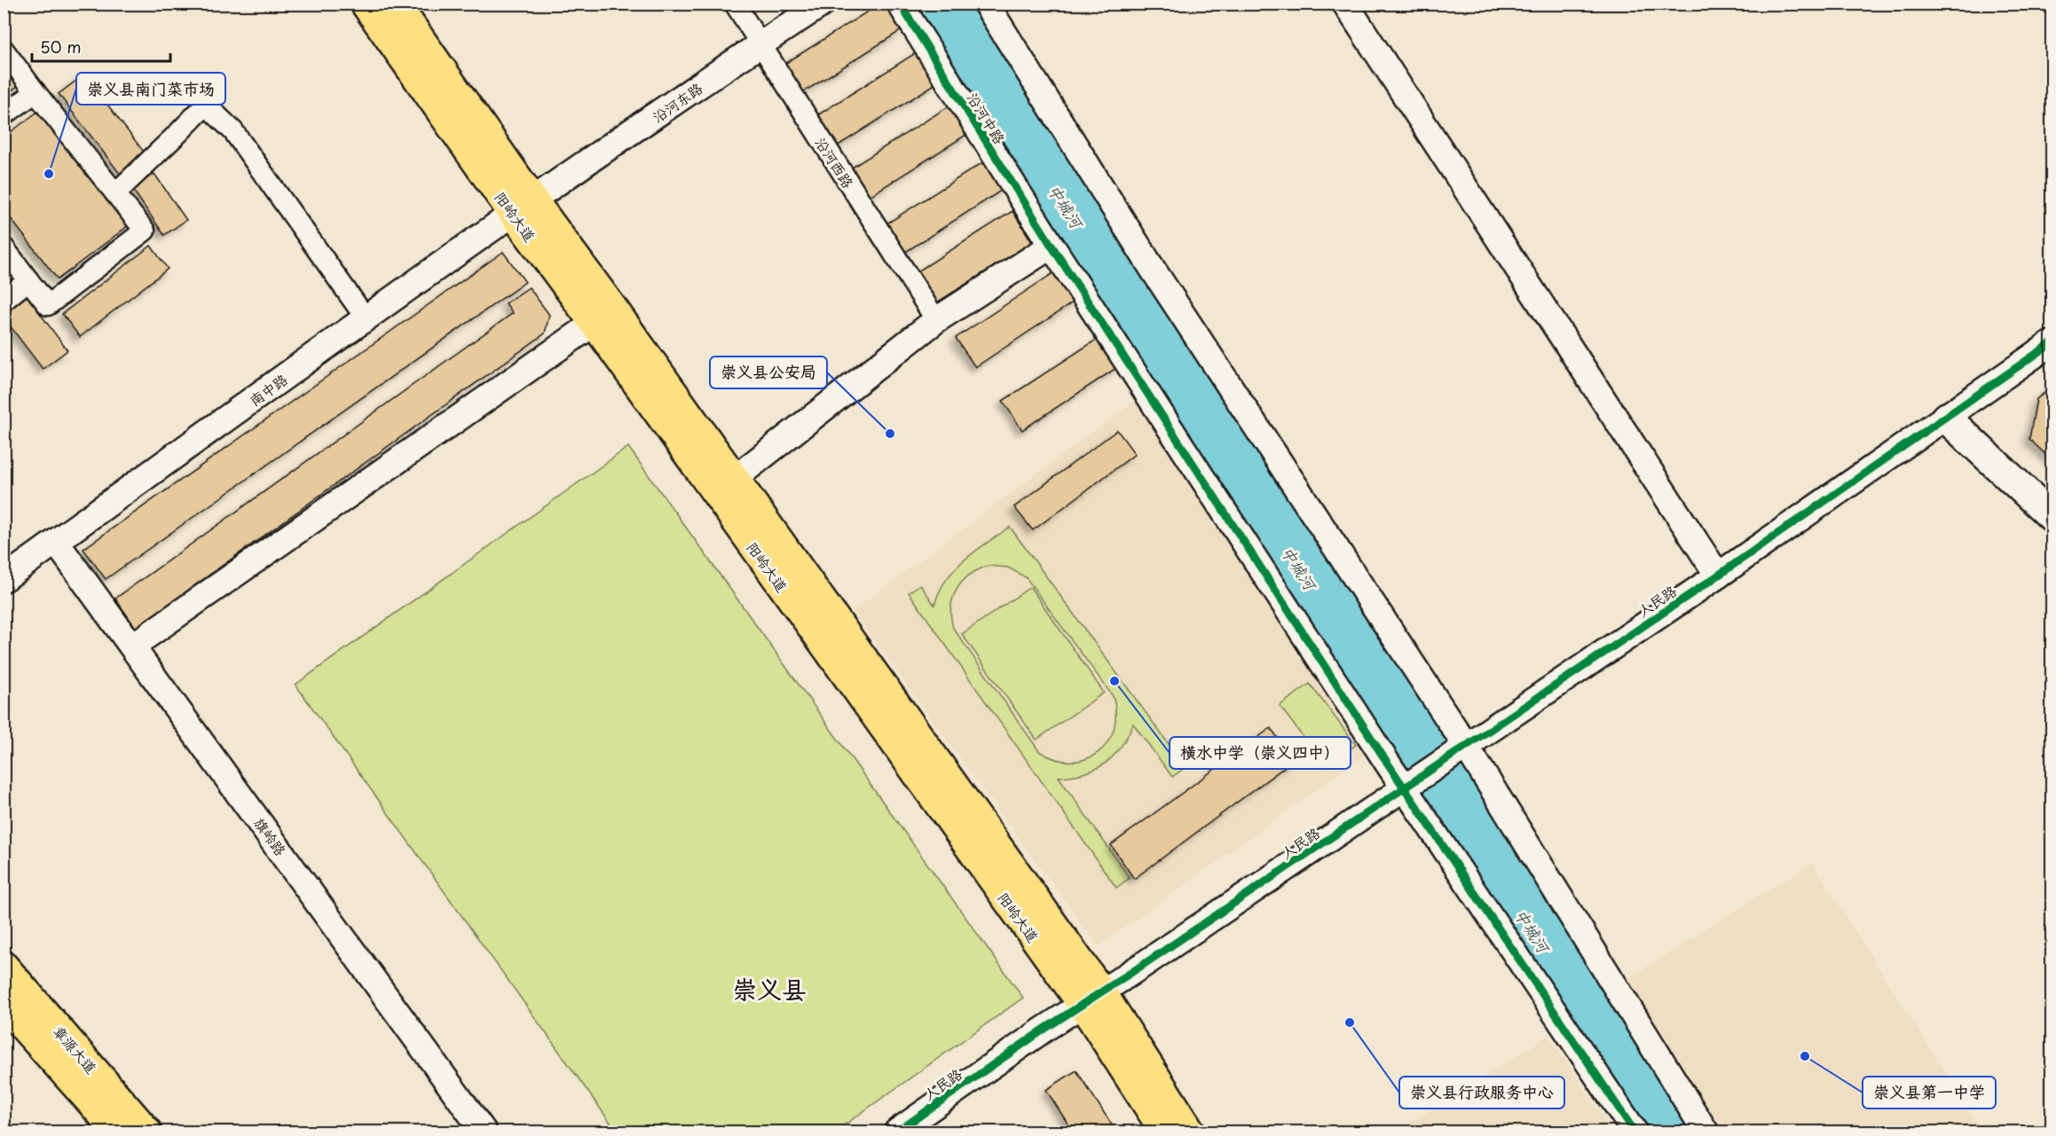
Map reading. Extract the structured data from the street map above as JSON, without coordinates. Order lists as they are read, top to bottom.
{
  "streets": {
    "main road": ["阳岭大道", "章源大道"],
    "street": [
      "沿河东路",
      "沿河中路",
      "沿河西路",
      "南中路",
      "人民路",
      "旗岭路"
    ]
  },
  "crossings": [
    ["沿河东路", "沿河西路"],
    ["沿河东路", "阳岭大道"],
    ["沿河东路", "南中路"],
    ["沿河中路", "人民路"],
    ["阳岭大道", "南中路"],
    ["阳岭大道", "人民路"],
    ["南中路", "旗岭路"]
  ],
  "districts": ["崇义县"],
  "water": ["中城河"],
  "places": [
    "崇义县南门菜市场",
    "崇义县公安局",
    "横水中学（崇义四中）",
    "崇义县行政服务中心",
    "崇义县第一中学"
  ],
  "scale_bar": "50 m"
}
